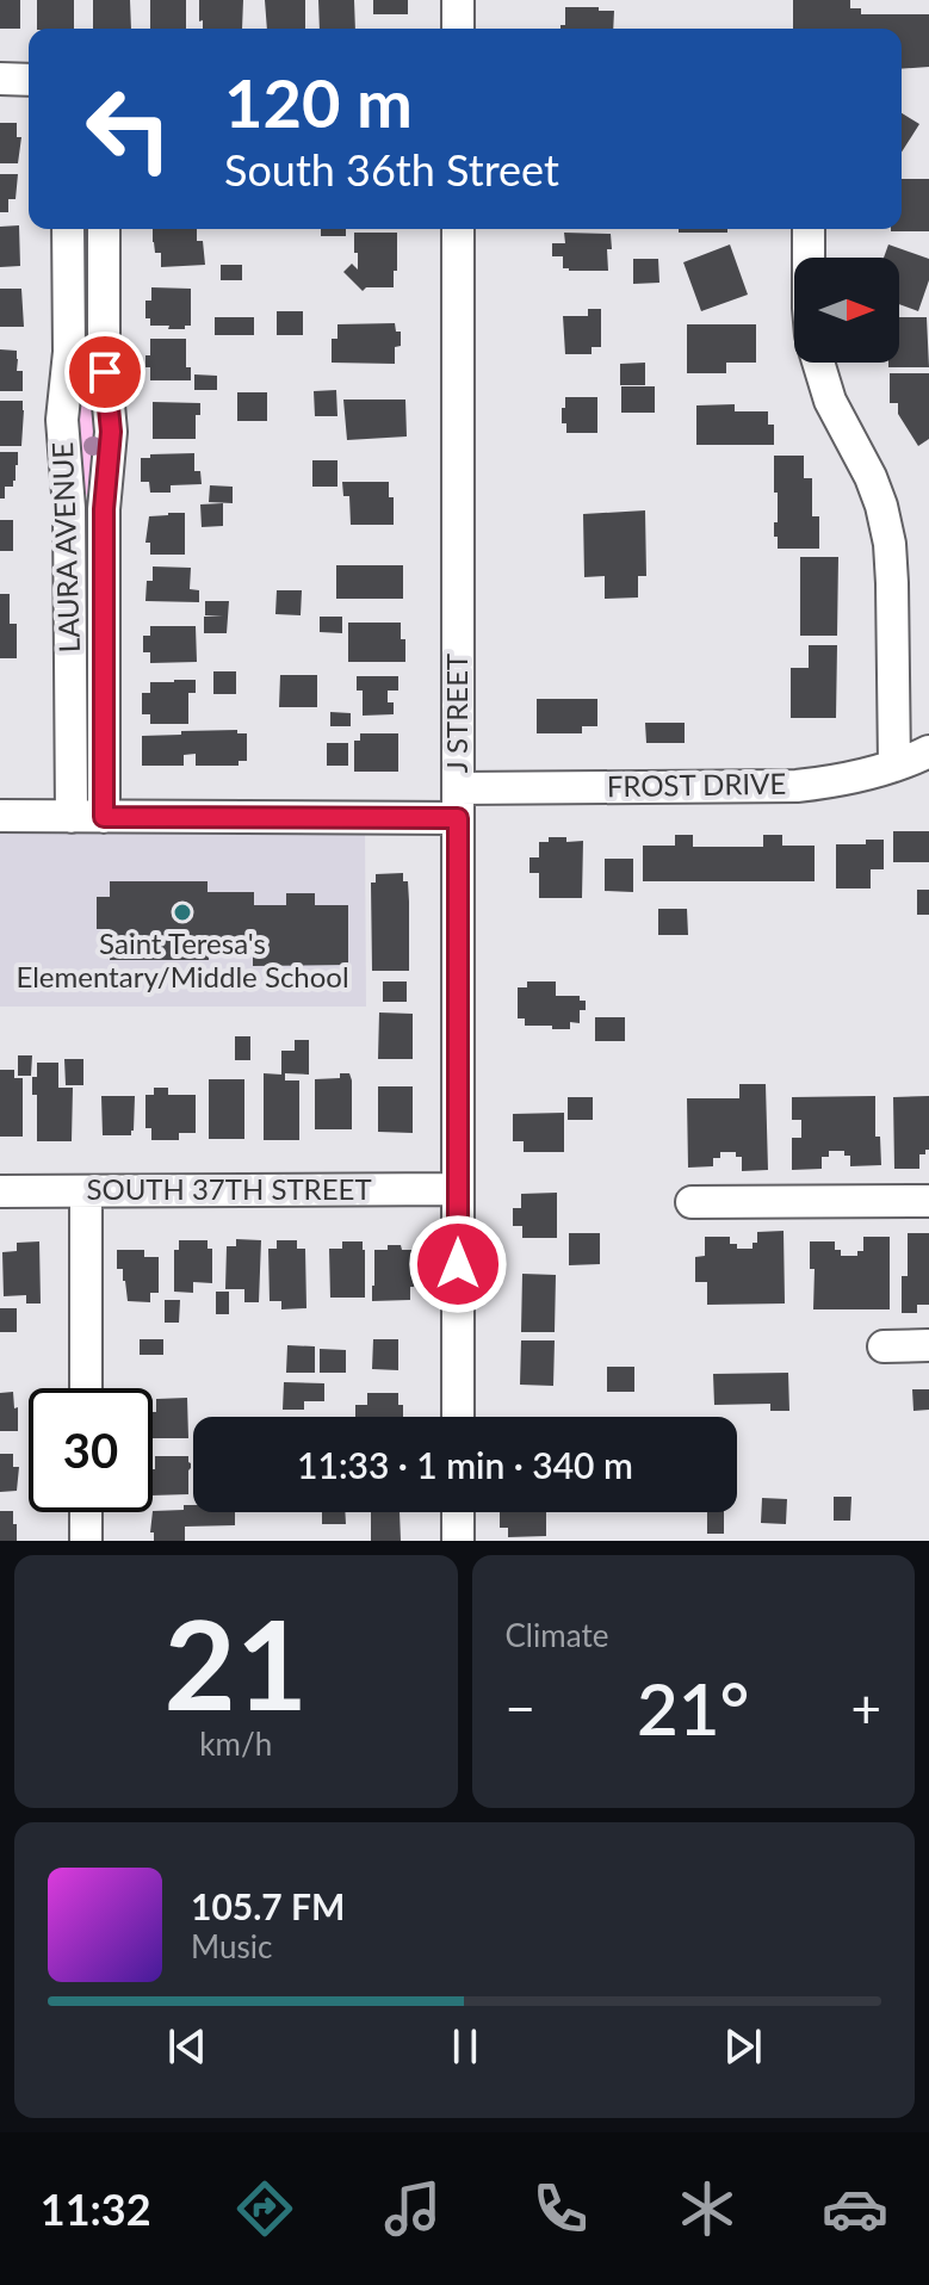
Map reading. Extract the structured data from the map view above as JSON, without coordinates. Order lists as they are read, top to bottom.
{
  "streets": {
    "street": [
      "LAURA AVENUE",
      "J STREET",
      "FROST DRIVE",
      "SOUTH 37TH STREET"
    ]
  },
  "crossings": [
    ["LAURA AVENUE", "FROST DRIVE"],
    ["J STREET", "FROST DRIVE"],
    ["J STREET", "SOUTH 37TH STREET"]
  ],
  "places": ["Saint Teresa's Elementary/Middle School"],
  "north": "right",
  "page": {
    "turn": ["120 m", "South 36th Street"],
    "limit": "30",
    "trip": "11:33 · 1 min · 340 m",
    "tile": [
      ["21", "km/h"],
      "Climate"
    ],
    "heat": ["−", "21°", "+"],
    "song": ["105.7 FM", "Music"],
    "tabs": "11:32"
  }
}
